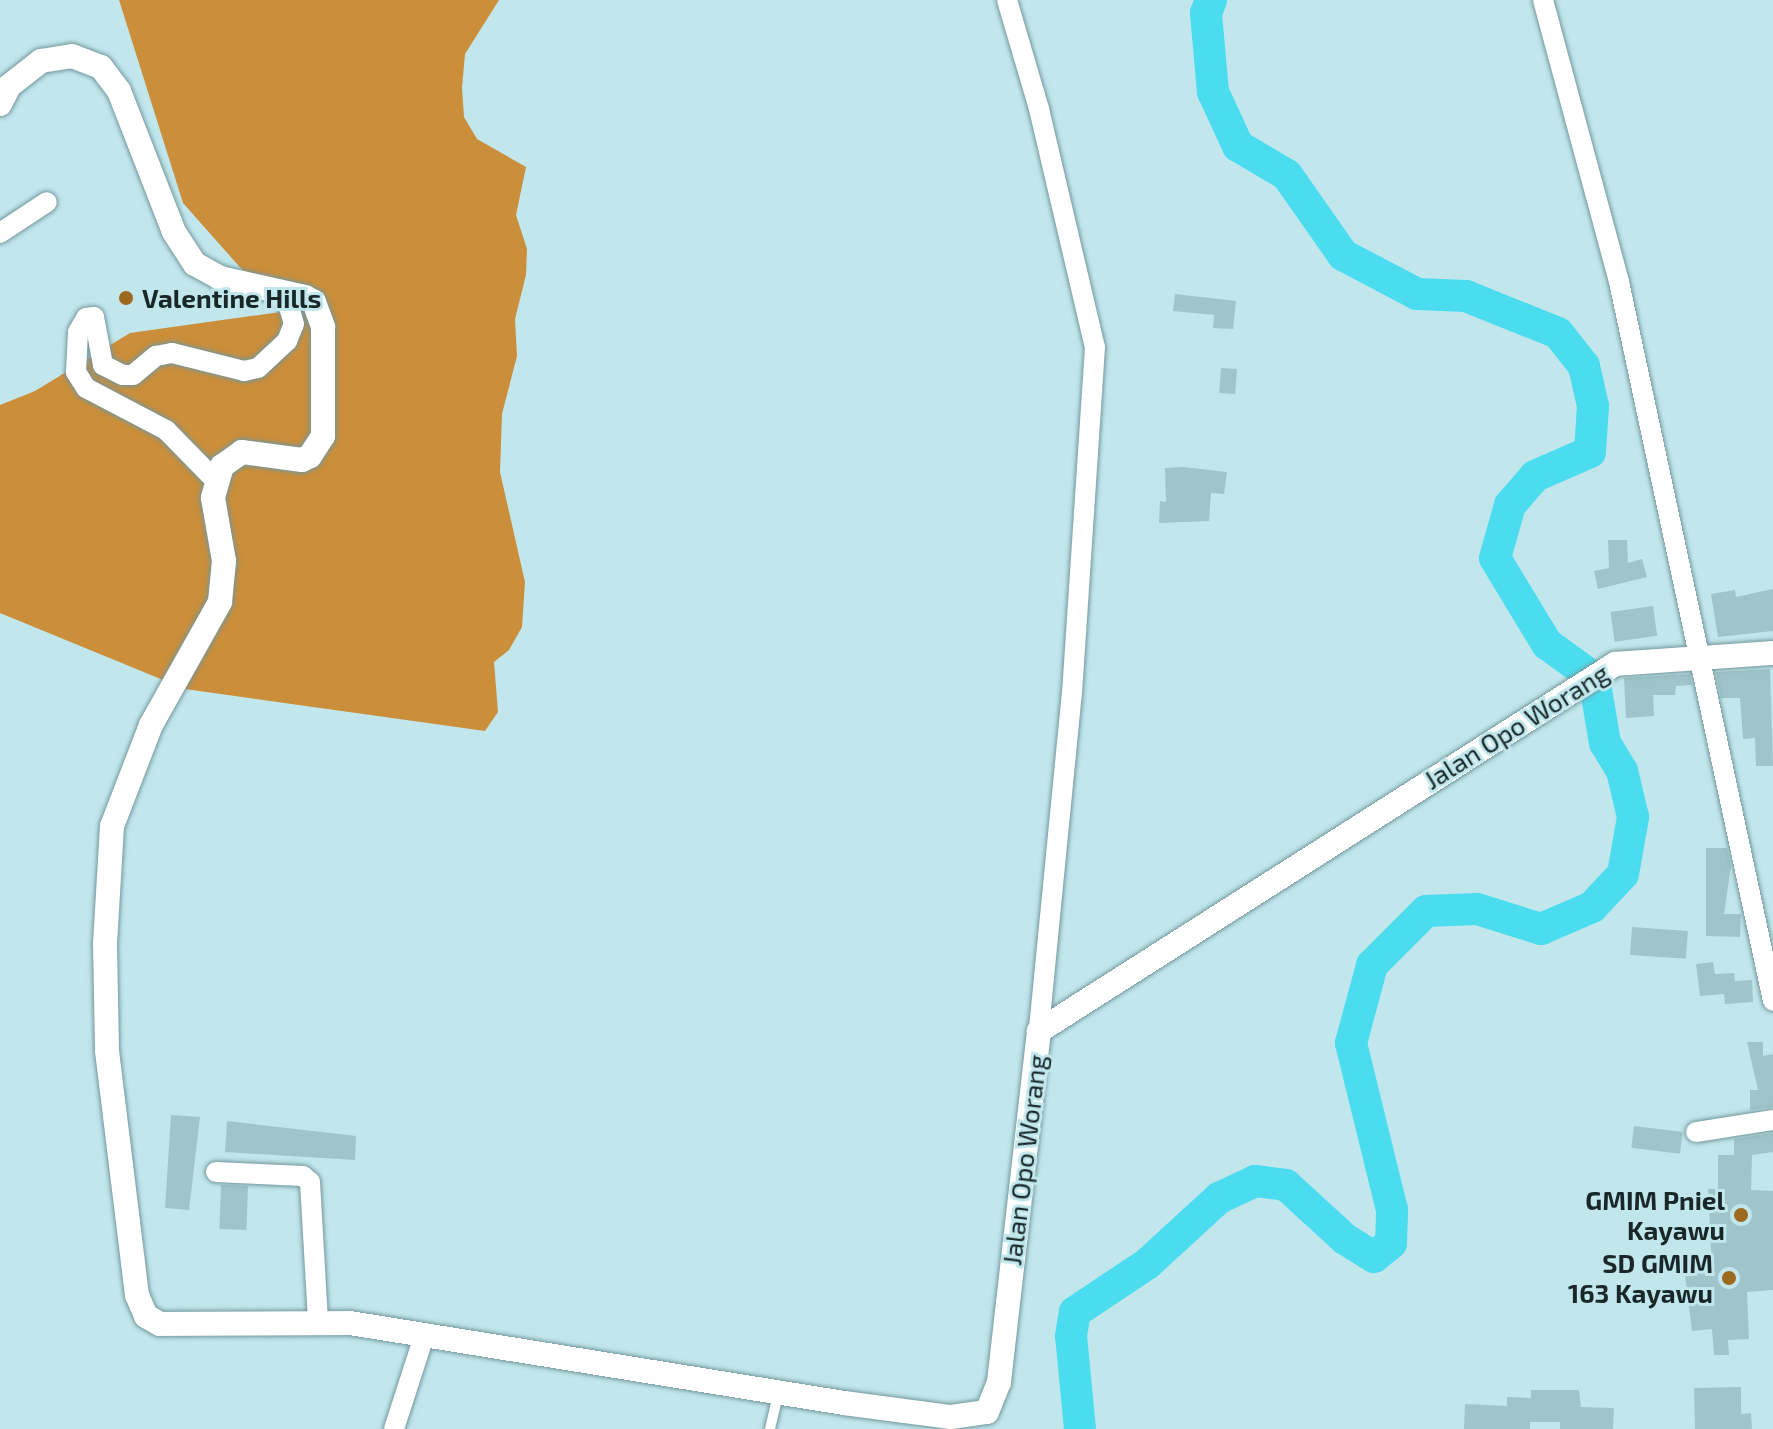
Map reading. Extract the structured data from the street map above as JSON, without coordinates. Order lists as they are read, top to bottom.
{
  "streets": {
    "street": ["Jalan Opo Worang"]
  },
  "places": ["Valentine Hills", "GMIM Pniel Kayawu", "SD GMIM 163 Kayawu"]
}
